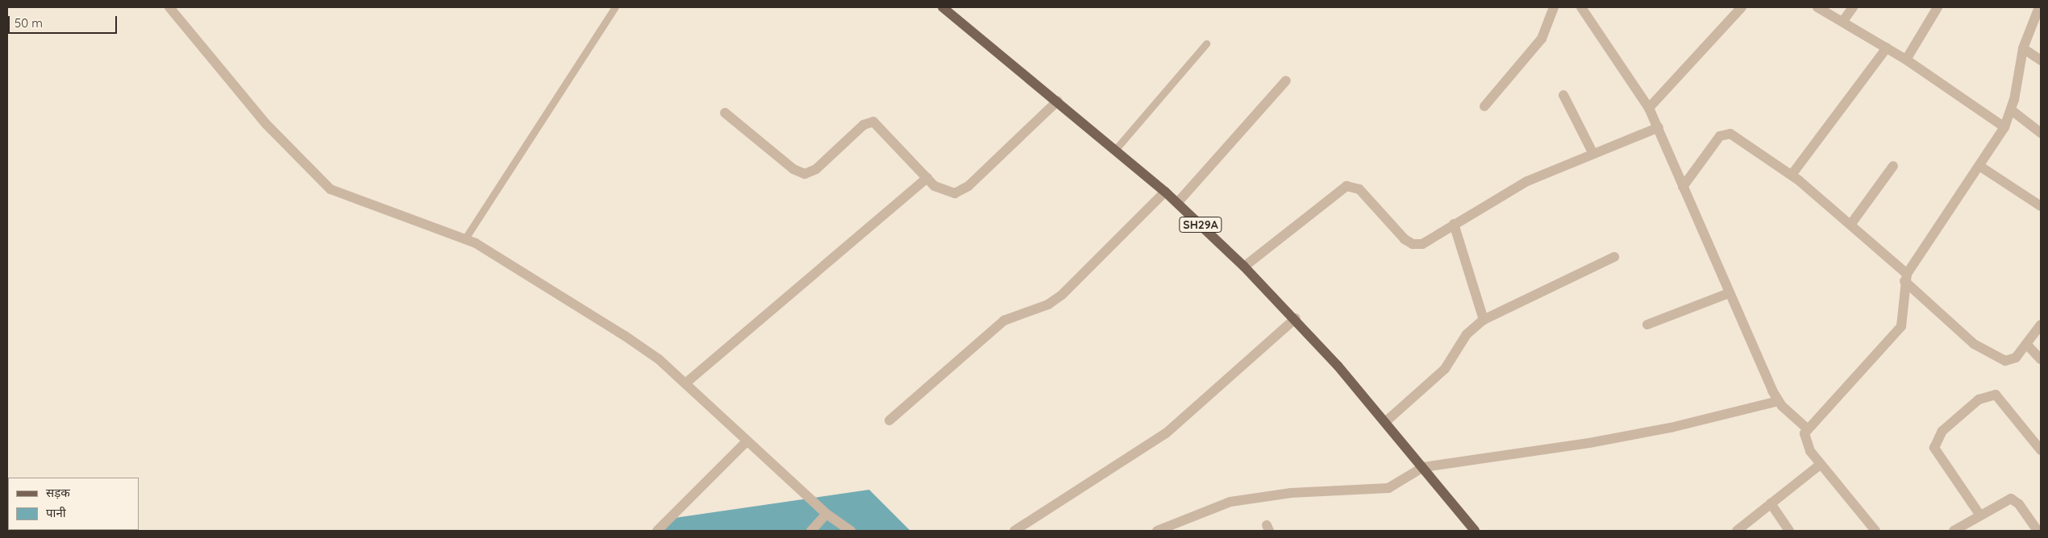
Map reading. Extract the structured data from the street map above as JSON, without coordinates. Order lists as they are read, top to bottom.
{
  "streets": {
    "main road": ["SH29A"]
  },
  "legend": ["सड़क", "पानी"],
  "scale_bar": "50 m"
}
